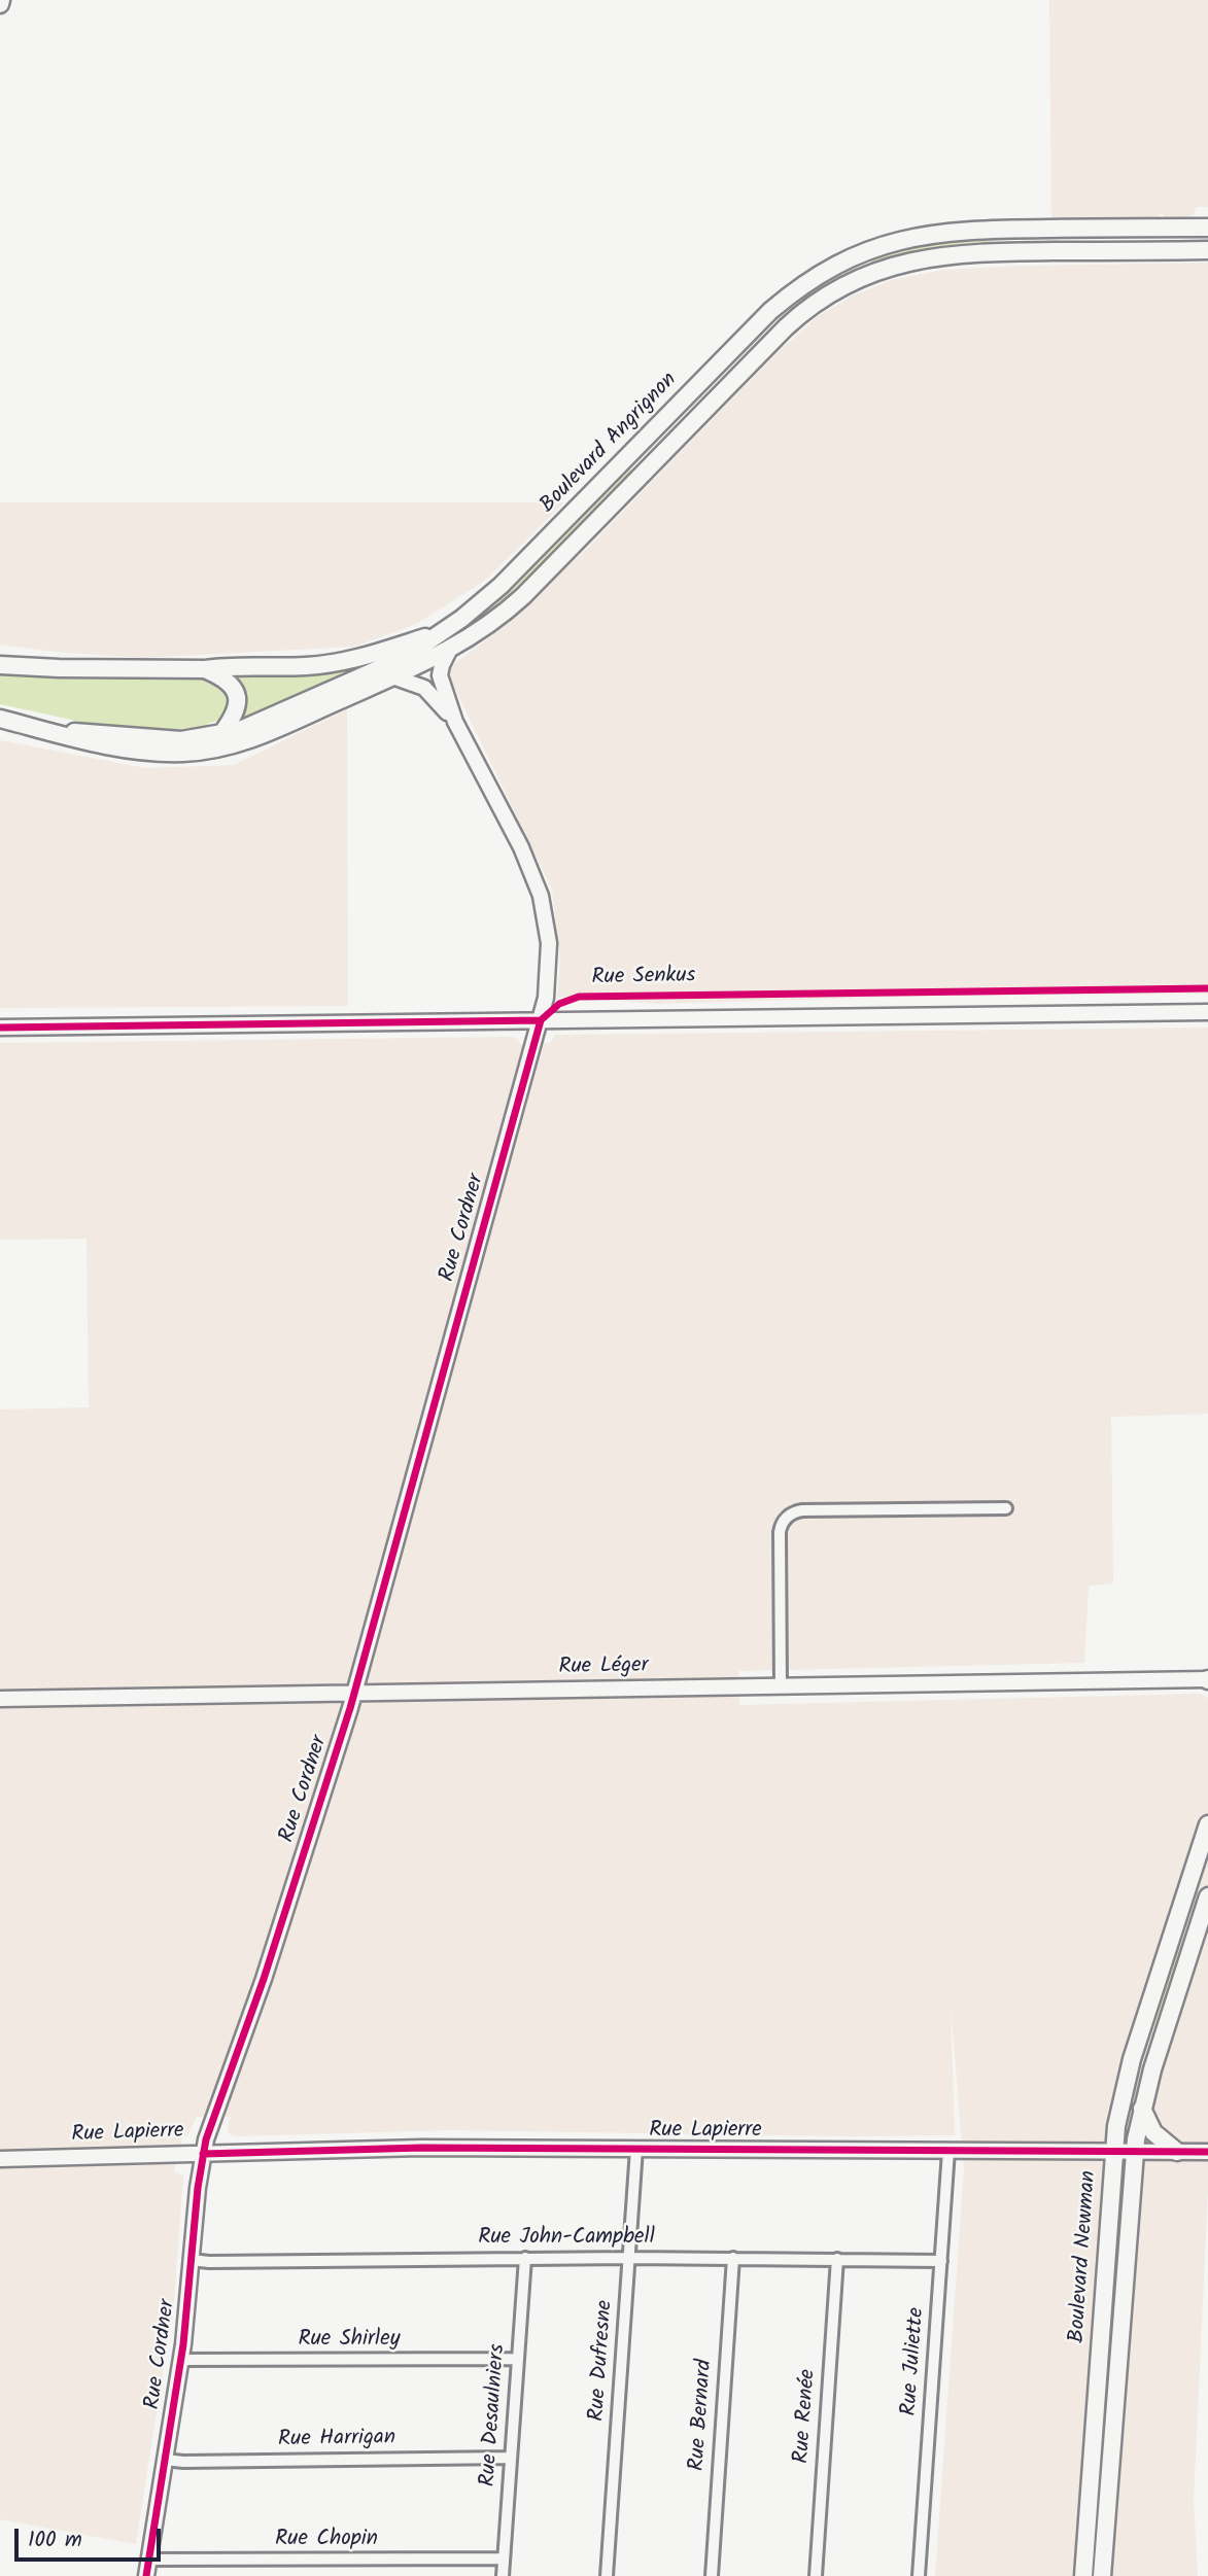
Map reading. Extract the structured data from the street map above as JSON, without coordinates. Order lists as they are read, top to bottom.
{
  "streets": {
    "main road": ["Boulevard Angrignon", "Boulevard Newman"],
    "street": [
      "Rue Senkus",
      "Rue Cordner",
      "Rue Léger",
      "Rue Lapierre",
      "Rue John-Campbell",
      "Rue Shirley",
      "Rue Dufresne",
      "Rue Juliette",
      "Rue Desaulniers",
      "Rue Bernard",
      "Rue Renée",
      "Rue Harrigan",
      "Rue Chopin"
    ]
  },
  "crossings": [
    ["Rue Senkus", "Rue Cordner"],
    ["Rue Cordner", "Rue Léger"],
    ["Rue Cordner", "Rue Lapierre"],
    ["Rue Cordner", "Rue John-Campbell"],
    ["Rue Cordner", "Rue Shirley"],
    ["Rue Cordner", "Rue Harrigan"],
    ["Rue Cordner", "Rue Chopin"],
    ["Rue Lapierre", "Boulevard Newman"],
    ["Rue Lapierre", "Rue Dufresne"],
    ["Rue Lapierre", "Rue Juliette"],
    ["Rue John-Campbell", "Rue Dufresne"],
    ["Rue John-Campbell", "Rue Juliette"],
    ["Rue John-Campbell", "Rue Desaulniers"],
    ["Rue John-Campbell", "Rue Bernard"],
    ["Rue John-Campbell", "Rue Renée"],
    ["Rue Shirley", "Rue Desaulniers"],
    ["Rue Desaulniers", "Rue Harrigan"],
    ["Rue Desaulniers", "Rue Chopin"]
  ],
  "scale_bar": "100 m"
}
